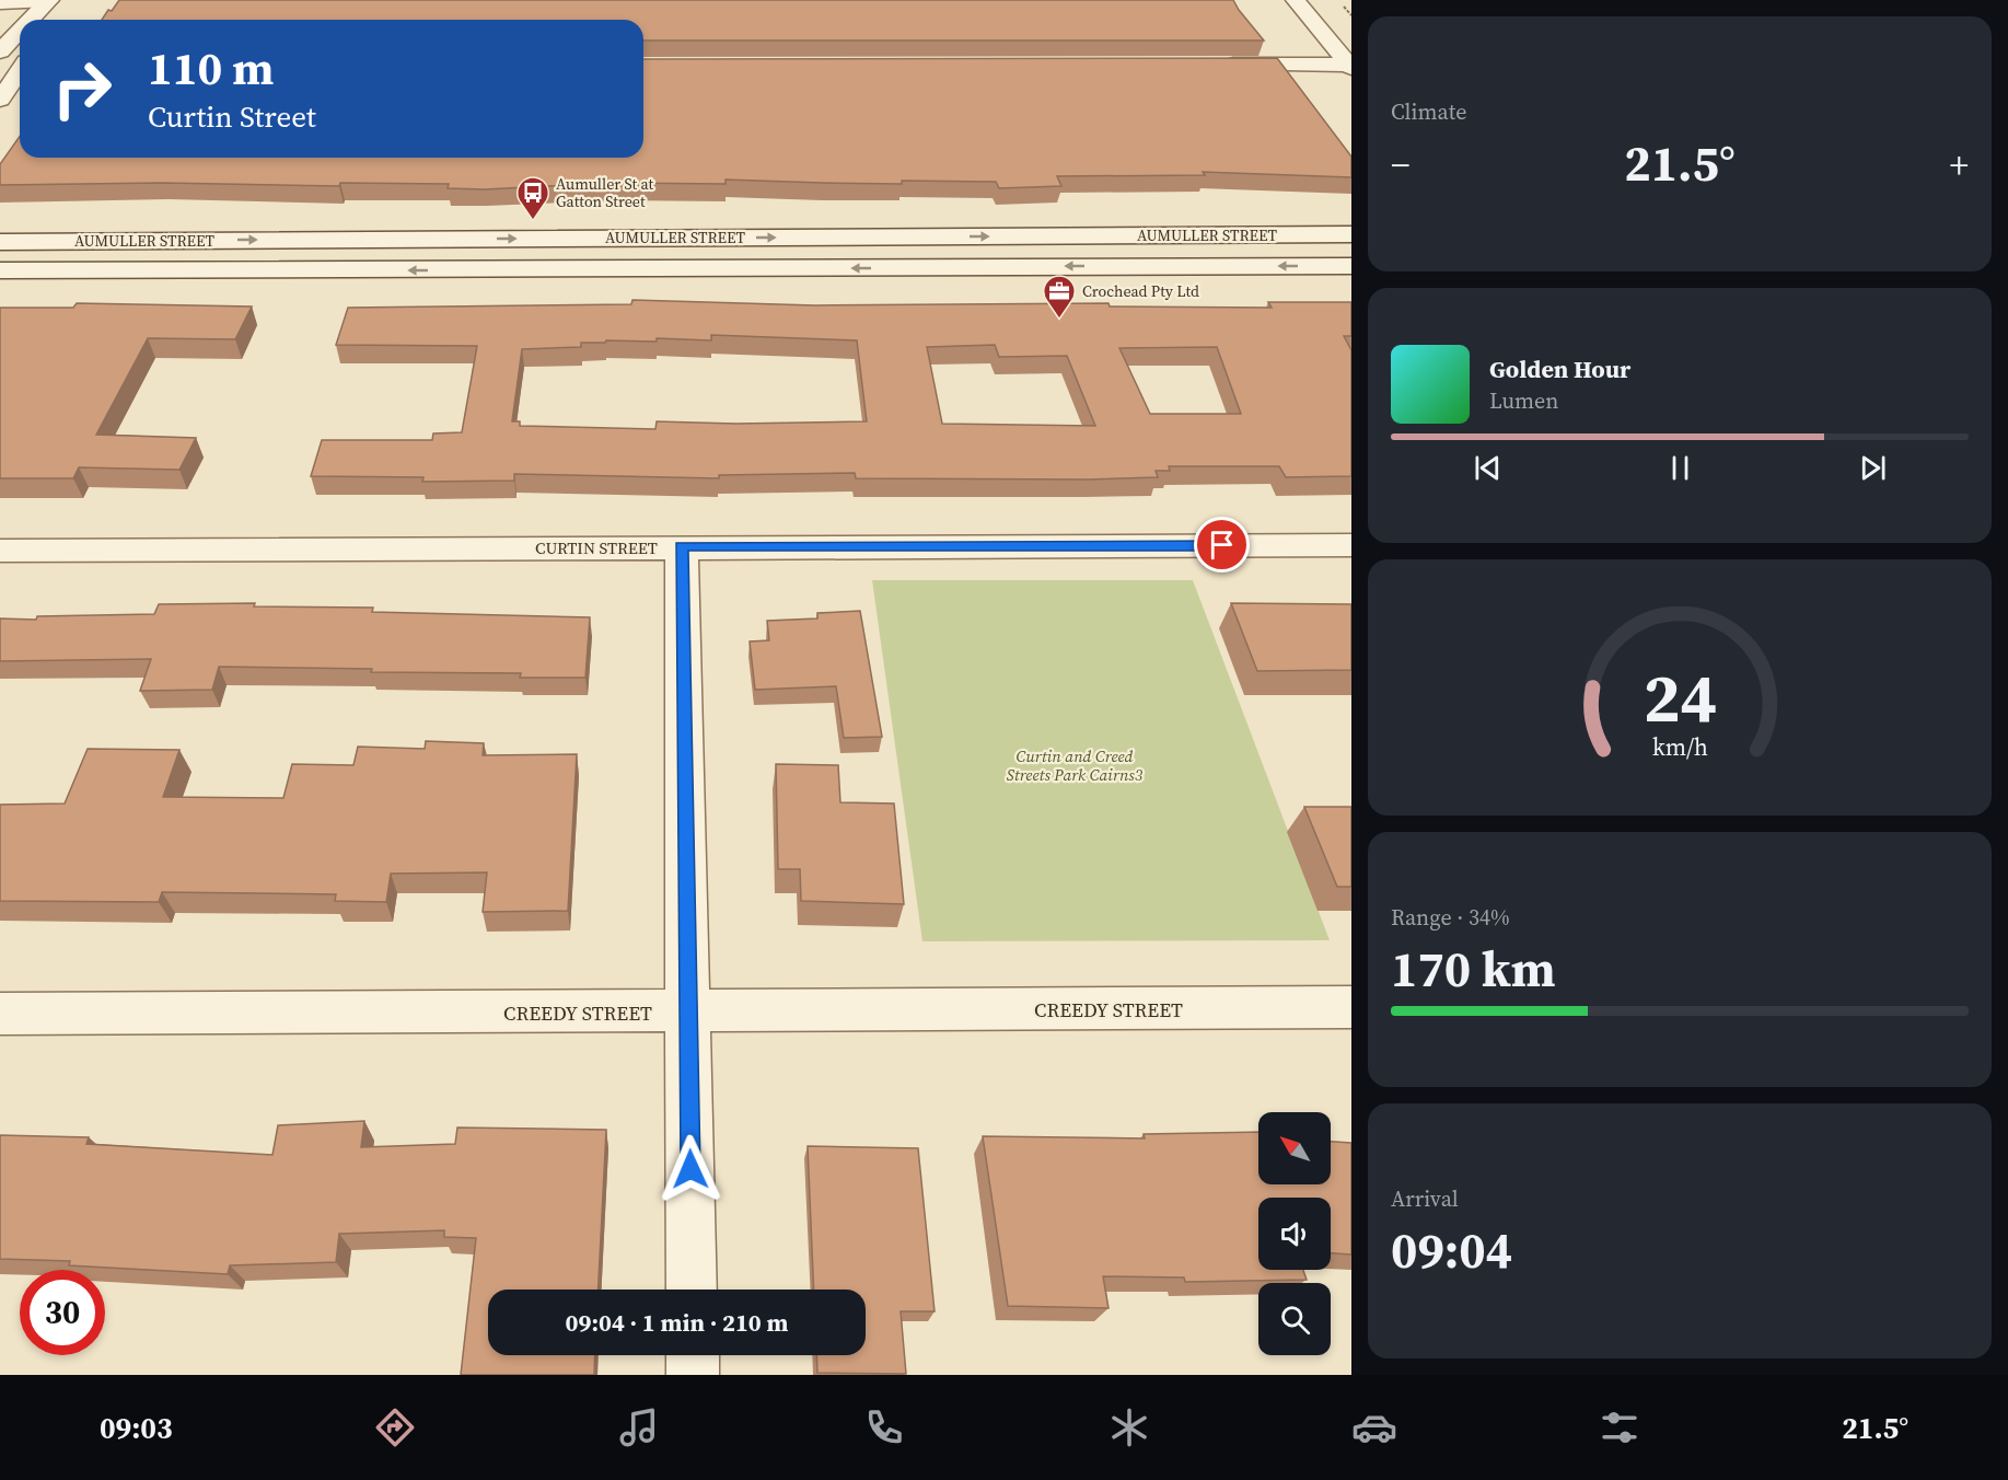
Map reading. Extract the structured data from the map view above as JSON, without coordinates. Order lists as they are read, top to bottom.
{
  "streets": {
    "street": ["AUMULLER STREET", "CURTIN STREET", "CREEDY STREET"]
  },
  "parks": ["Curtin and Creed Streets Park Cairns3"],
  "places": {
    "bus stop": ["Aumuller St at Gatton Street"],
    "office": ["Crochead Pty Ltd"]
  },
  "north": "top left",
  "page": {
    "tile": [
      "Climate",
      ["Range · 34%", "170 km"],
      ["Arrival", "09:04"]
    ],
    "turn": ["110 m", "Curtin Street"],
    "heat": ["−", "21.5°", "+"],
    "song": ["Golden Hour", "Lumen"],
    "limit": "30",
    "trip": "09:04 · 1 min · 210 m",
    "tabs": ["09:03", "21.5°"],
    "gauge": ["24", "km/h"]
  }
}
